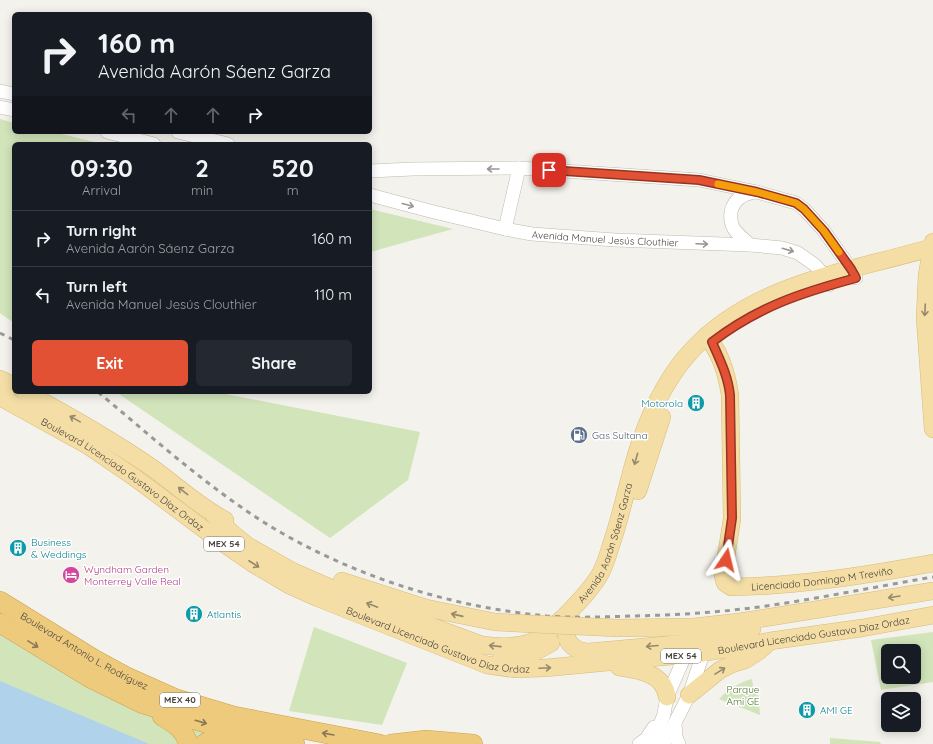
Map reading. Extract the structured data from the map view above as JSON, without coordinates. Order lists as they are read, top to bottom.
{
  "streets": {
    "highway": ["Boulevard Antonio L. Rodríguez", "MEX 40"],
    "main road": [
      "Boulevard Licenciado Gustavo Díaz Ordaz",
      "Avenida Aarón Sáenz Garza",
      "MEX 54",
      "Licenciado Domingo M Treviño"
    ],
    "street": ["Avenida Manuel Jesús Clouthier"]
  },
  "crossings": [
    ["Avenida Manuel Jesús Clouthier", "Avenida Aarón Sáenz Garza"],
    ["Boulevard Licenciado Gustavo Díaz Ordaz", "Avenida Aarón Sáenz Garza"],
    ["Avenida Aarón Sáenz Garza", "Licenciado Domingo M Treviño"]
  ],
  "parks": ["Parque Ami GE"],
  "places": {
    "building": [
      "Motorola",
      "Business & Weddings",
      "Atlantis",
      "AMI GE"
    ],
    "fuel station": ["Gas Sultana"],
    "hotel": ["Wyndham Garden Monterrey Valle Real"]
  },
  "page": {
    "turn": ["160 m", "Avenida Aarón Sáenz Garza"],
    "eta": [
      "09:30",
      "Arrival",
      "2",
      "min",
      "520",
      "m"
    ],
    "list": [
      {
        "name": "Turn right",
        "note": "Avenida Aarón Sáenz Garza",
        "value": "160 m"
      },
      {
        "name": "Turn left",
        "note": "Avenida Manuel Jesús Clouthier",
        "value": "110 m"
      }
    ],
    "buttons": ["Exit", "Share"]
  }
}
